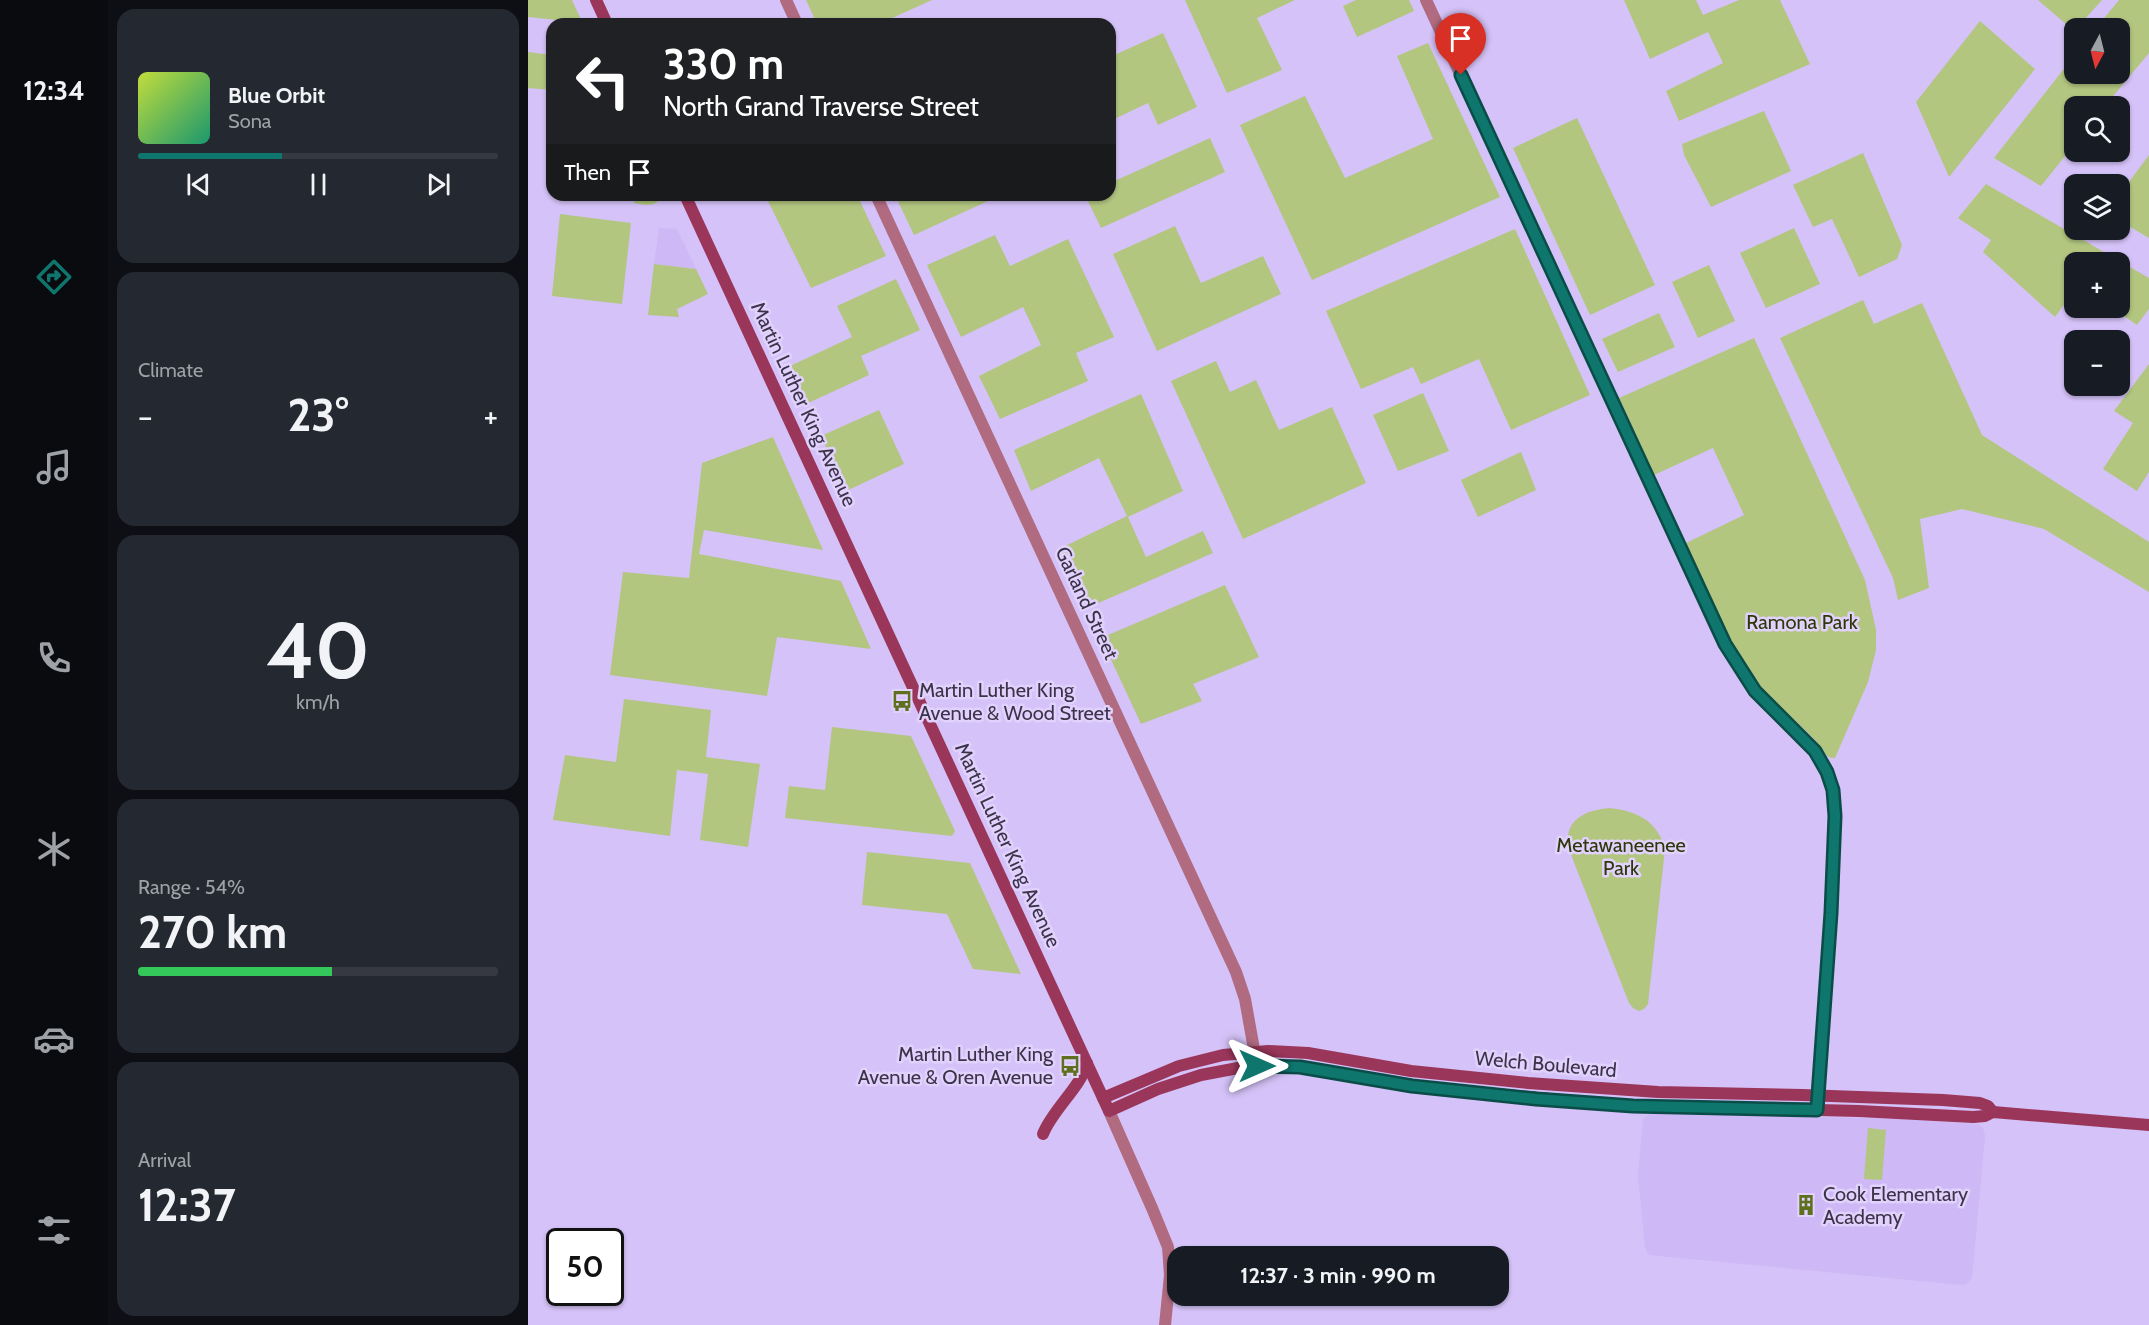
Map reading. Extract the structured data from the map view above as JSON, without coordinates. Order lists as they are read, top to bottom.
{
  "streets": {
    "main road": ["Martin Luther King Avenue", "Welch Boulevard"],
    "street": ["Garland Street"]
  },
  "crossings": [
    ["Martin Luther King Avenue", "Welch Boulevard"],
    ["Garland Street", "Welch Boulevard"]
  ],
  "parks": ["Ramona Park", "Metawaneenee Park"],
  "places": {
    "bus stop": ["Martin Luther King Avenue & Wood Street", "Martin Luther King Avenue & Oren Avenue"],
    "building": ["Cook Elementary Academy"]
  },
  "north": "bottom",
  "page": {
    "tabs": "12:34",
    "map_buttons": ["+", "−"],
    "turn": ["330 m", "North Grand Traverse Street"],
    "song": ["Blue Orbit", "Sona"],
    "then": "Then",
    "tile": [
      "Climate",
      ["40", "km/h"],
      ["Range · 54%", "270 km"],
      ["Arrival", "12:37"]
    ],
    "heat": ["−", "23°", "+"],
    "limit": "50",
    "trip": "12:37 · 3 min · 990 m"
  }
}
